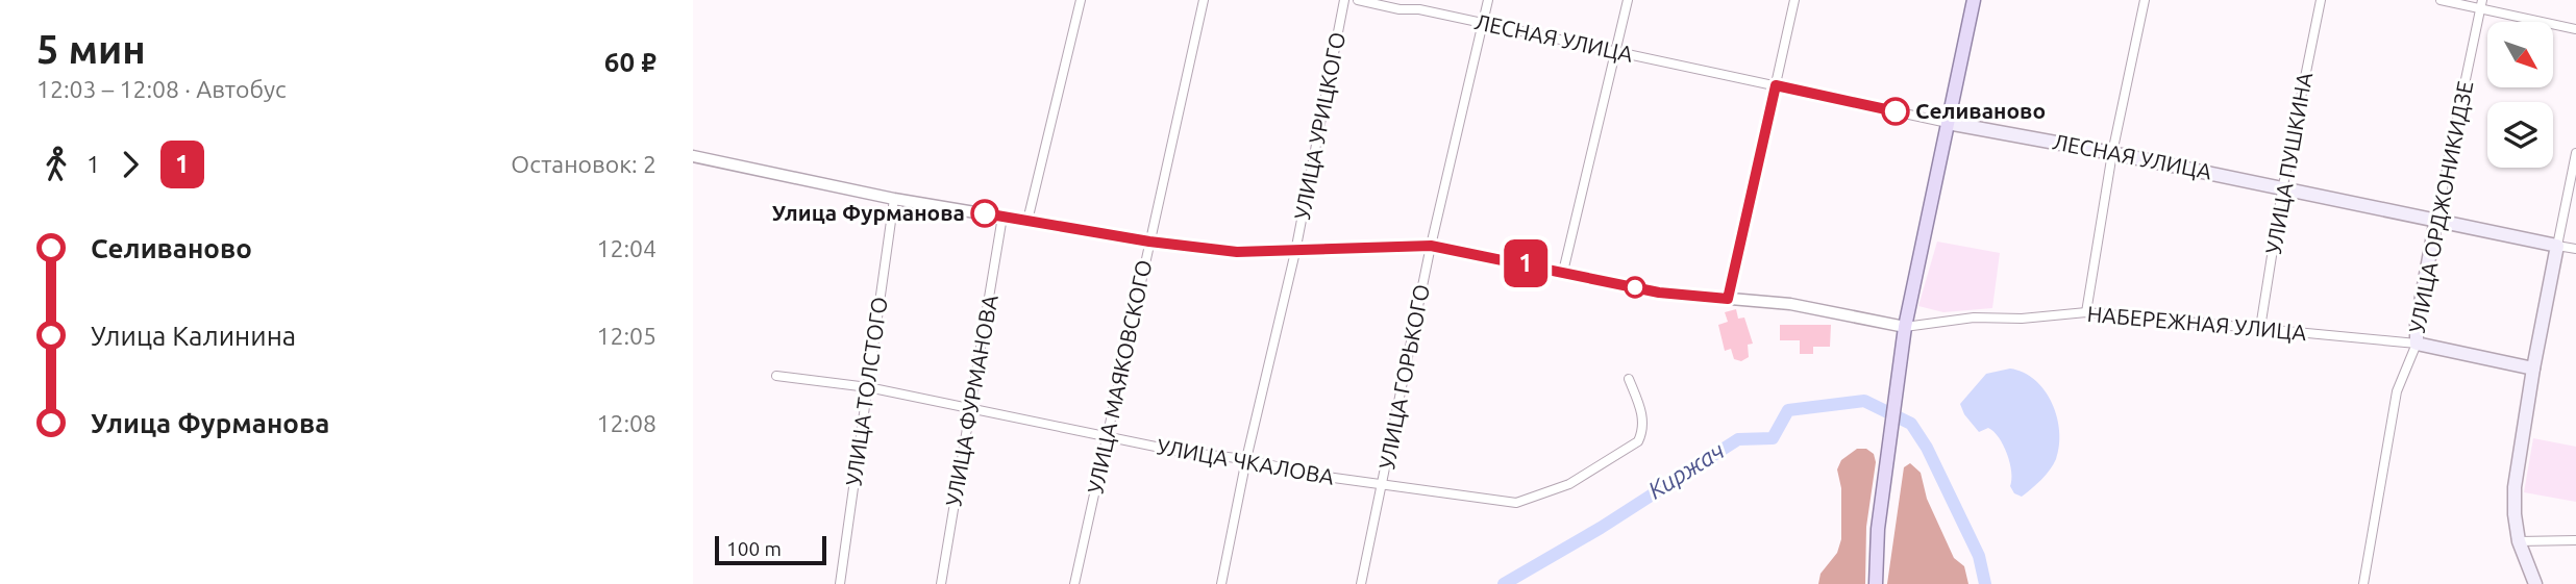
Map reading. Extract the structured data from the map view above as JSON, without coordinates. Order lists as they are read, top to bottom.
{
  "streets": {
    "main road": ["ЛЕСНАЯ УЛИЦА", "УЛИЦА ОРДЖОНИКИДЗЕ", "НАБЕРЕЖНАЯ УЛИЦА"],
    "street": [
      "УЛИЦА УРИЦКОГО",
      "УЛИЦА ПУШКИНА",
      "УЛИЦА МАЯКОВСКОГО",
      "УЛИЦА ГОРЬКОГО",
      "УЛИЦА ТОЛСТОГО",
      "УЛИЦА ФУРМАНОВА",
      "УЛИЦА ЧКАЛОВА"
    ]
  },
  "crossings": [
    ["ЛЕСНАЯ УЛИЦА", "УЛИЦА ПУШКИНА"],
    ["ЛЕСНАЯ УЛИЦА", "УЛИЦА ОРДЖОНИКИДЗЕ"],
    ["ЛЕСНАЯ УЛИЦА", "УЛИЦА ГОРЬКОГО"],
    ["УЛИЦА УРИЦКОГО", "НАБЕРЕЖНАЯ УЛИЦА"],
    ["УЛИЦА УРИЦКОГО", "УЛИЦА ЧКАЛОВА"],
    ["УЛИЦА ПУШКИНА", "НАБЕРЕЖНАЯ УЛИЦА"],
    ["УЛИЦА ОРДЖОНИКИДЗЕ", "НАБЕРЕЖНАЯ УЛИЦА"],
    ["НАБЕРЕЖНАЯ УЛИЦА", "УЛИЦА МАЯКОВСКОГО"],
    ["НАБЕРЕЖНАЯ УЛИЦА", "УЛИЦА ГОРЬКОГО"],
    ["НАБЕРЕЖНАЯ УЛИЦА", "УЛИЦА ТОЛСТОГО"],
    ["НАБЕРЕЖНАЯ УЛИЦА", "УЛИЦА ФУРМАНОВА"],
    ["УЛИЦА МАЯКОВСКОГО", "УЛИЦА ЧКАЛОВА"],
    ["УЛИЦА ГОРЬКОГО", "УЛИЦА ЧКАЛОВА"],
    ["УЛИЦА ТОЛСТОГО", "УЛИЦА ЧКАЛОВА"],
    ["УЛИЦА ФУРМАНОВА", "УЛИЦА ЧКАЛОВА"]
  ],
  "water": ["Киржач"],
  "places": ["Селиваново", "Улица Фурманова"],
  "lines": ["bus line 1"],
  "scale_bar": "100 m",
  "north": "bottom right",
  "page": {
    "heading": ["5 мин", "12:03 – 12:08 · Автобус", "60 ₽"],
    "on_map": "1",
    "legs": ["1", "1", "Остановок: 2"],
    "list": [
      {
        "name": "Селиваново",
        "value": "12:04"
      },
      {
        "name": "Улица Калинина",
        "value": "12:05"
      },
      {
        "name": "Улица Фурманова",
        "value": "12:08"
      }
    ],
    "scale": "100 m"
  }
}
